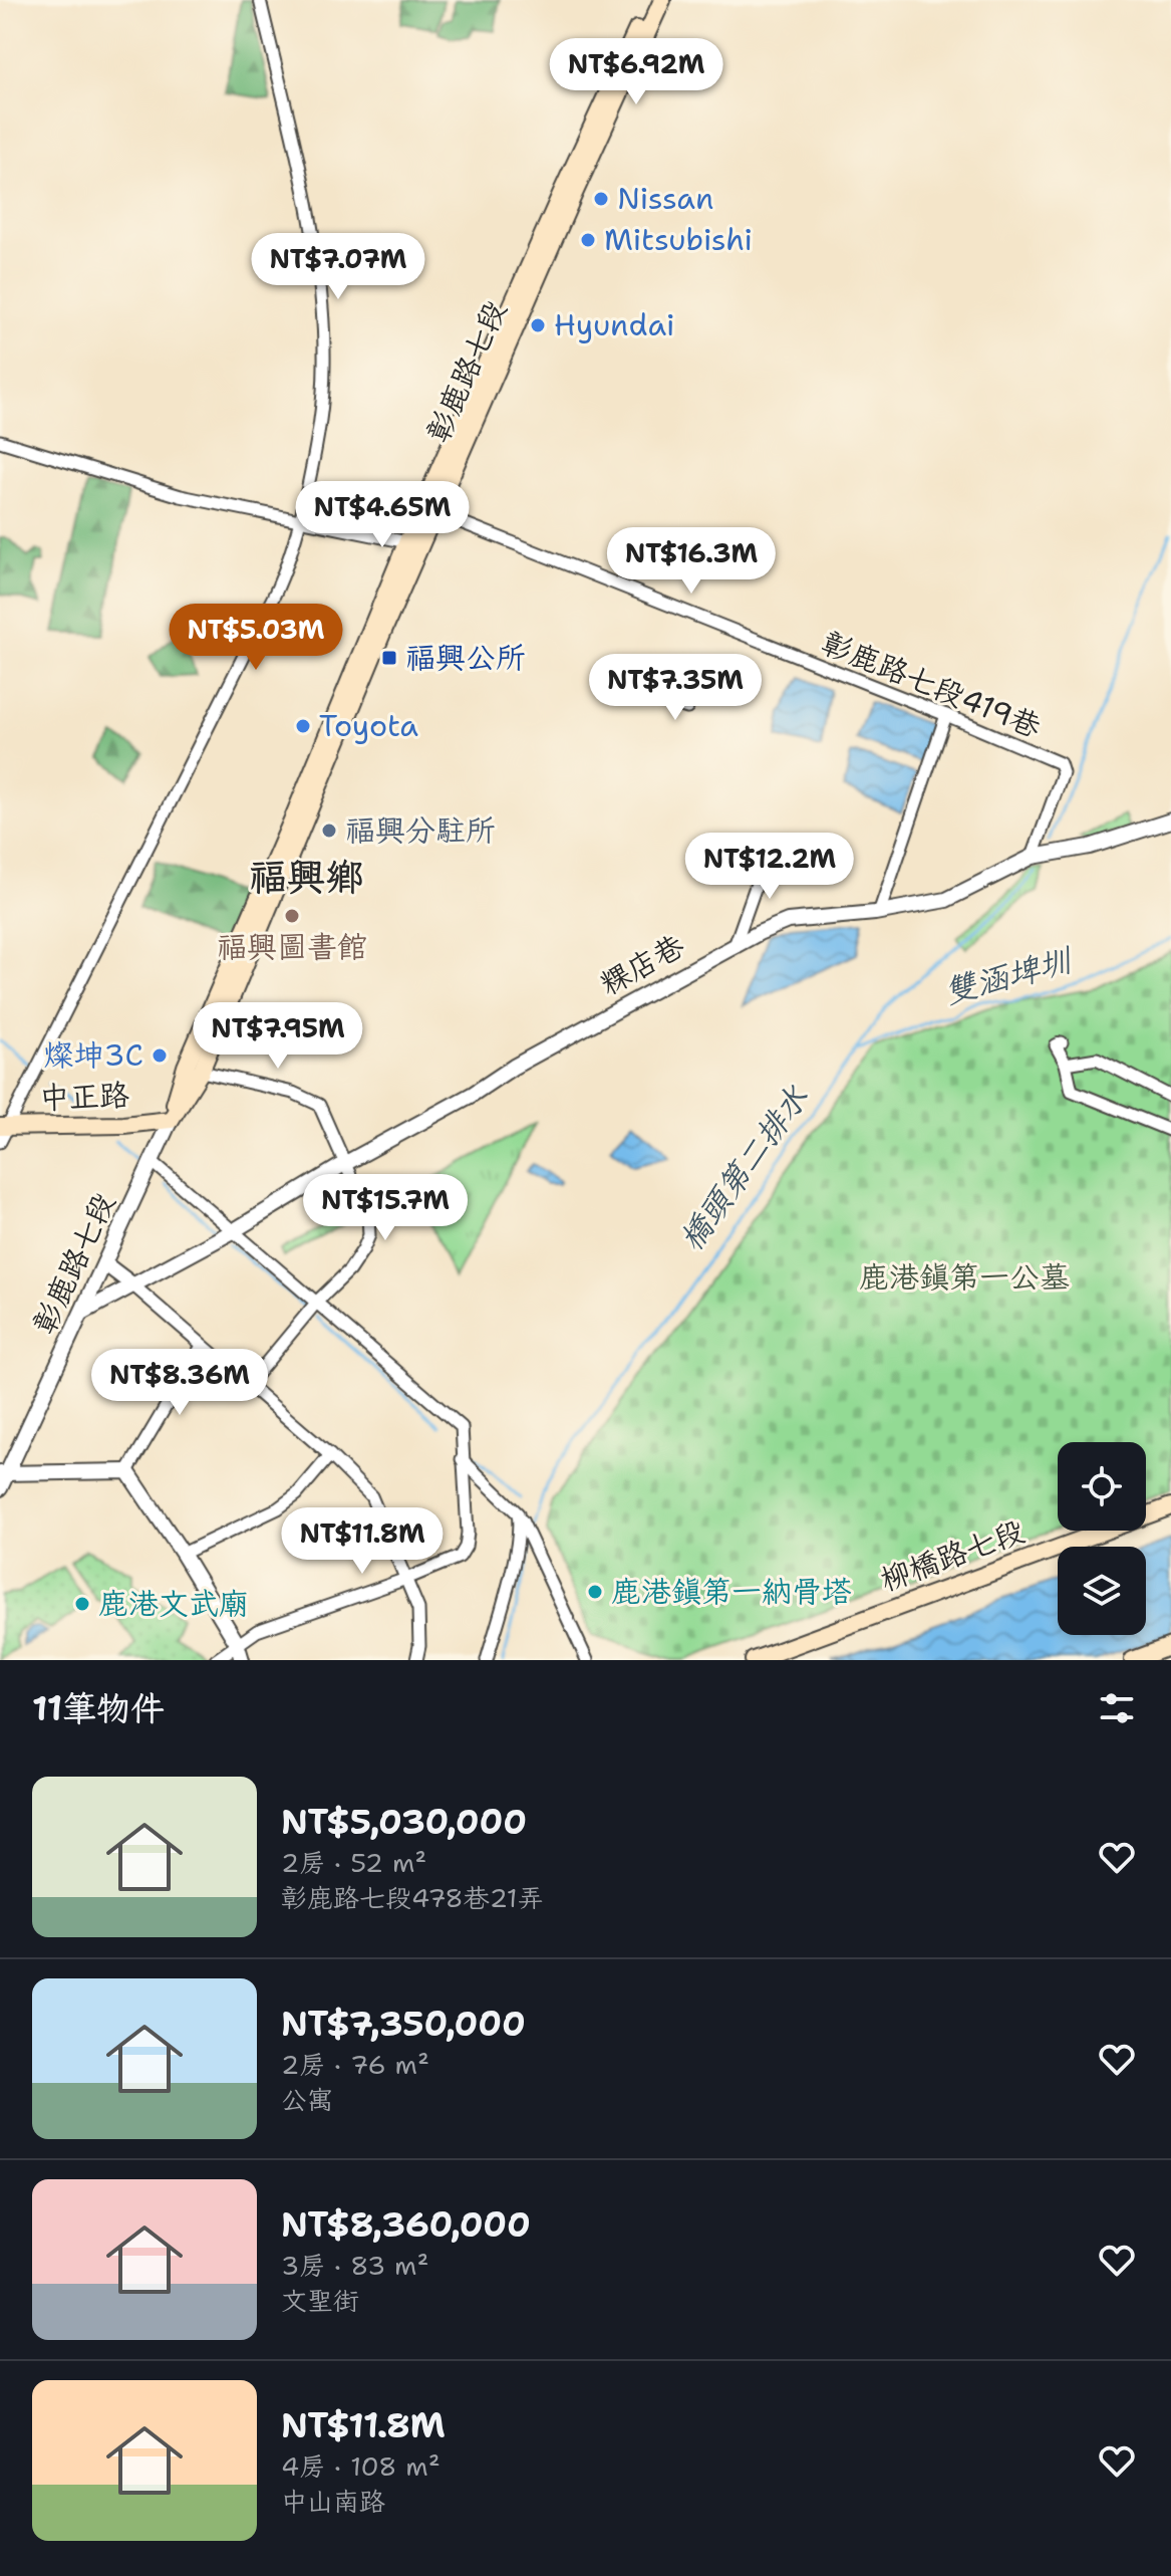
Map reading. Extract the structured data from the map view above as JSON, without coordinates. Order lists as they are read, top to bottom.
{
  "streets": {
    "main road": ["彰鹿路七段", "中正路", "柳橋路七段"],
    "street": ["彰鹿路七段419巷", "粿店巷"]
  },
  "crossings": [
    ["彰鹿路七段", "彰鹿路七段419巷"],
    ["彰鹿路七段", "粿店巷"],
    ["彰鹿路七段", "中正路"],
    ["彰鹿路七段419巷", "粿店巷"]
  ],
  "districts": ["福興鄉"],
  "water": ["雙涵埤圳", "橋頭第二排水"],
  "parks": ["鹿港鎮第一公墓"],
  "places": {
    "other": [
      "Nissan",
      "Mitsubishi",
      "Hyundai",
      "Toyota",
      "福興分駐所",
      "福興圖書館",
      "燦坤3C",
      "鹿港鎮第一納骨塔",
      "鹿港文武廟"
    ],
    "transit": ["福興公所"]
  },
  "page": {
    "price": [
      "NT$6.92M",
      "NT$7.07M",
      "NT$4.65M",
      "NT$16.3M",
      "NT$5.03M",
      "NT$7.35M",
      "NT$12.2M",
      "NT$7.95M",
      "NT$15.7M",
      "NT$8.36M",
      "NT$11.8M"
    ],
    "heading": "11筆物件",
    "list": [
      {
        "name": "NT$5,030,000",
        "note": "2房 · 52 m² · 彰鹿路七段478巷21弄"
      },
      {
        "name": "NT$7,350,000",
        "note": "2房 · 76 m² · 公寓"
      },
      {
        "name": "NT$8,360,000",
        "note": "3房 · 83 m² · 文聖街"
      },
      {
        "name": "NT$11.8M",
        "note": "4房 · 108 m² · 中山南路"
      }
    ]
  }
}
